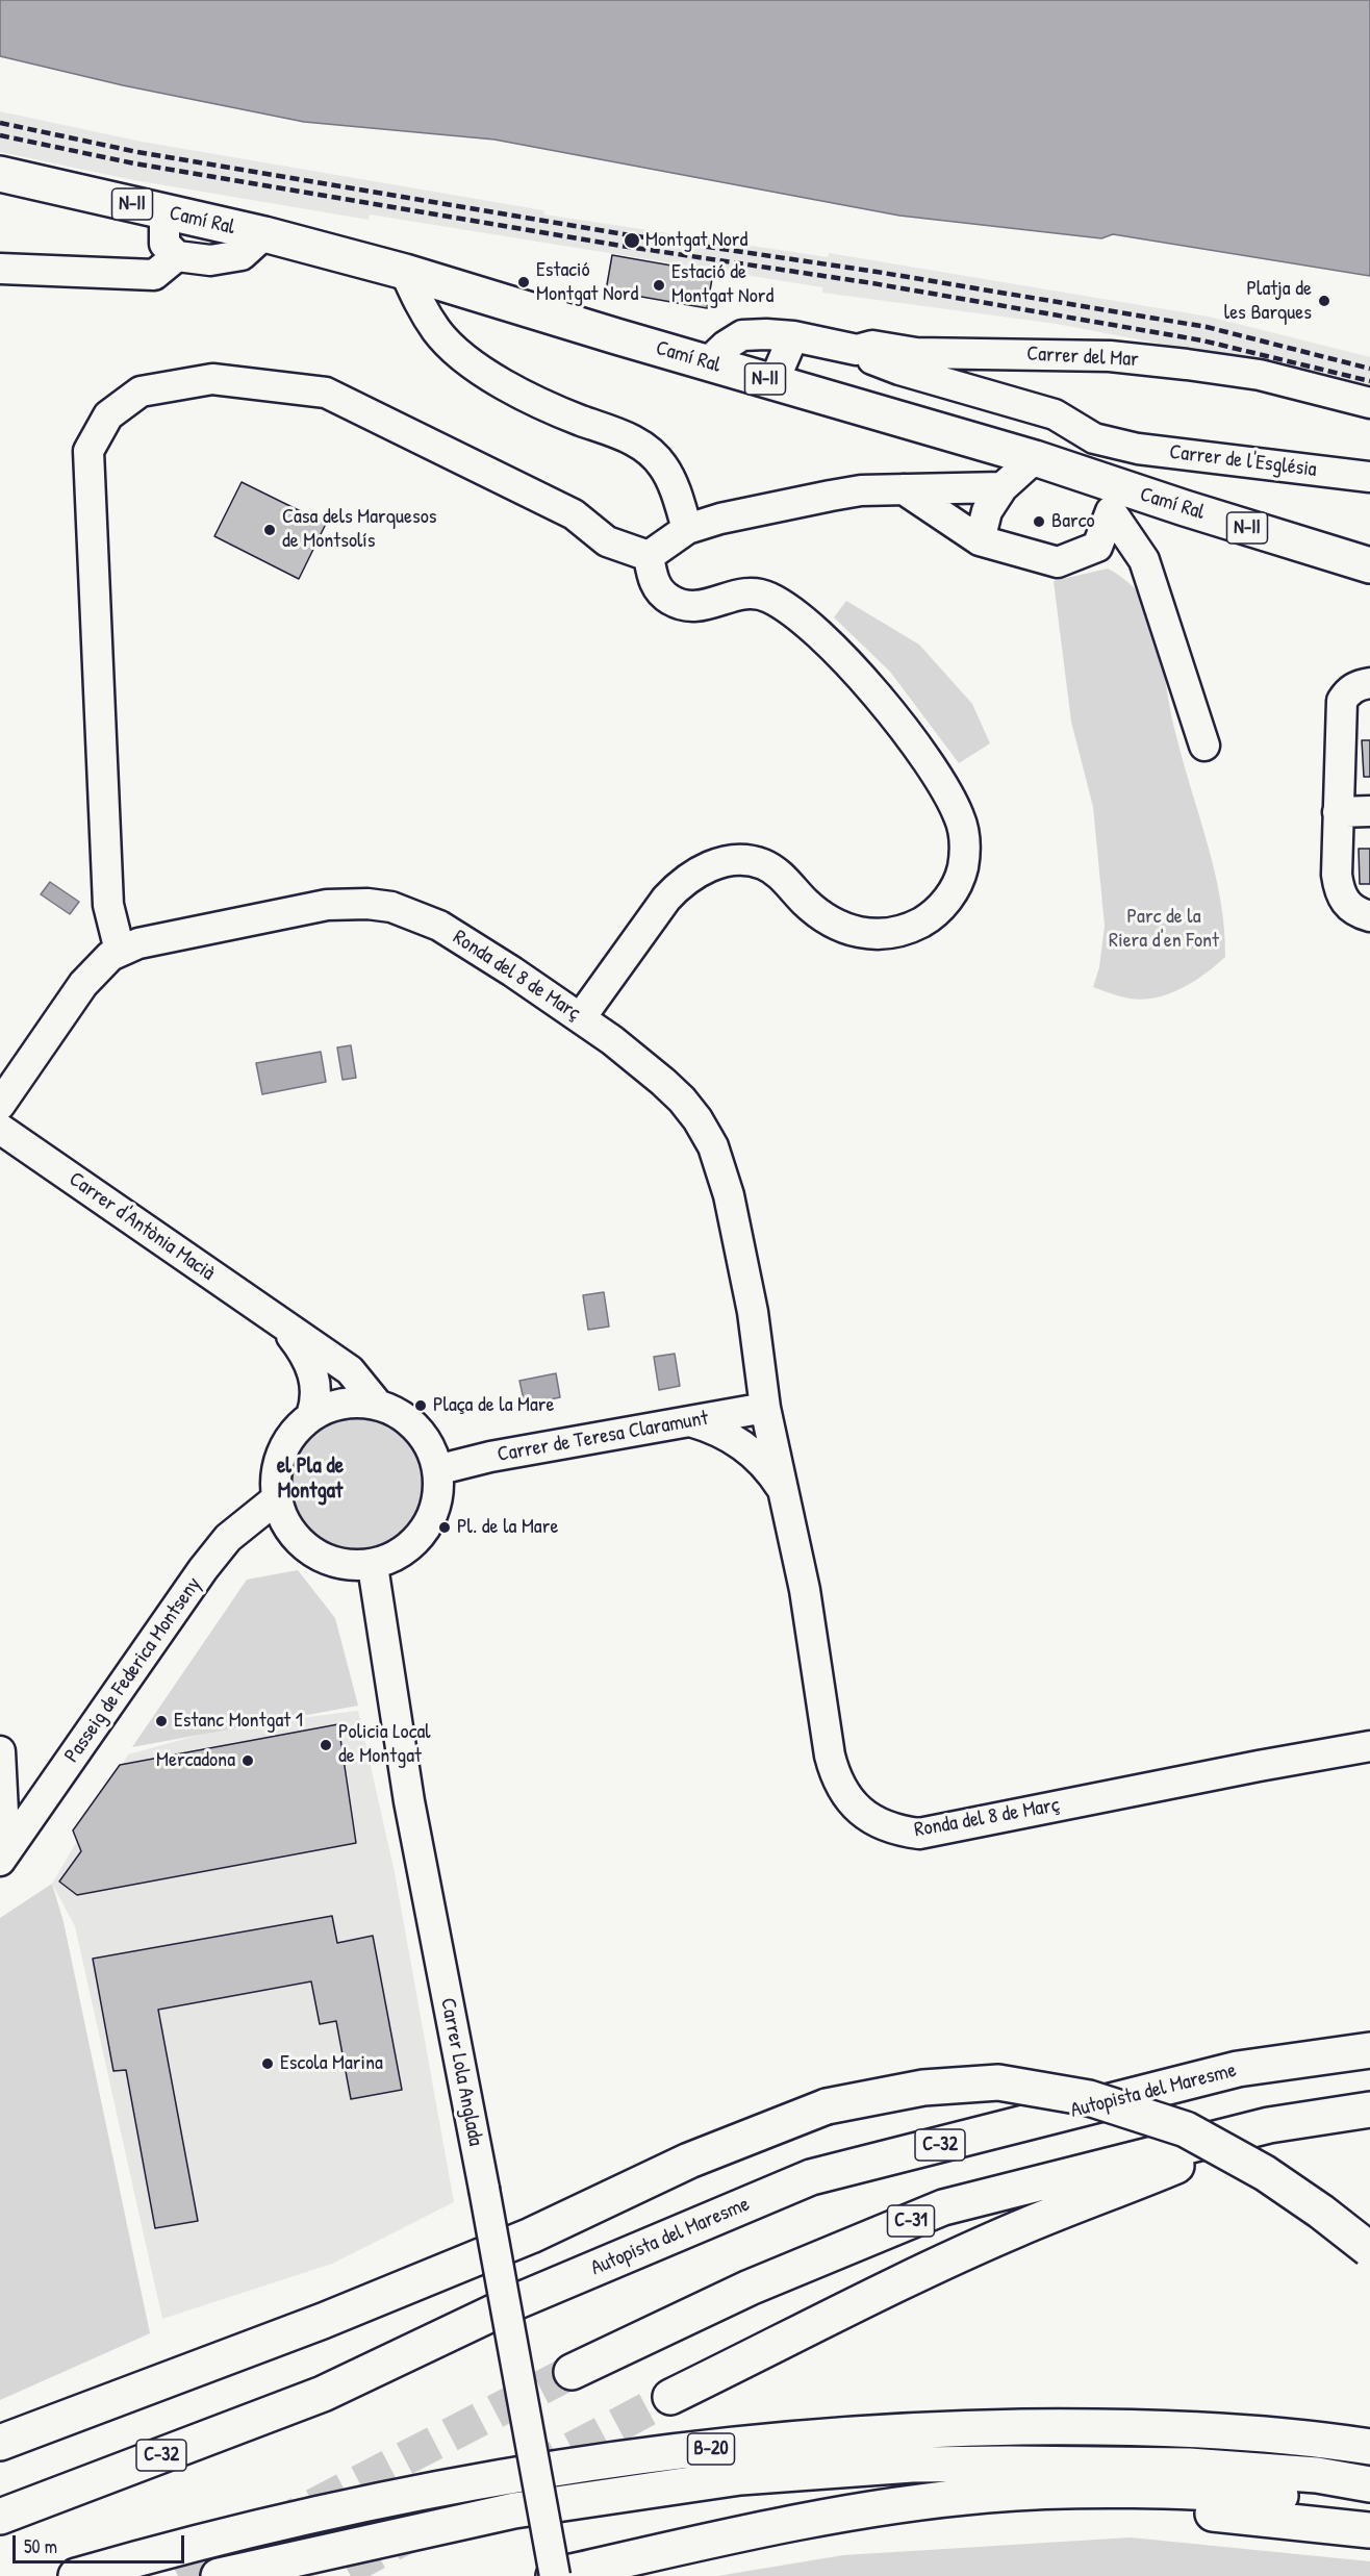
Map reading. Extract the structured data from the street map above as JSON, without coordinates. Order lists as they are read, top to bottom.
{
  "streets": {
    "main road": [
      "N-II",
      "Camí Ral",
      "Autopista del Maresme",
      "C-32",
      "C-31",
      "B-20"
    ],
    "street": [
      "Carrer del Mar",
      "Carrer de l'Església",
      "Ronda del 8 de Març",
      "Carrer d'Antònia Macià",
      "Carrer de Teresa Claramunt",
      "Passeig de Federica Montseny",
      "Carrer Lola Anglada"
    ]
  },
  "crossings": [
    ["Camí Ral", "Carrer del Mar"],
    ["Carrer del Mar", "Carrer de l'Església"],
    ["Ronda del 8 de Març", "Carrer de Teresa Claramunt"],
    ["Carrer d'Antònia Macià", "Carrer de Teresa Claramunt"],
    ["Carrer d'Antònia Macià", "Passeig de Federica Montseny"],
    ["Carrer d'Antònia Macià", "Carrer Lola Anglada"],
    ["Carrer de Teresa Claramunt", "Passeig de Federica Montseny"],
    ["Carrer de Teresa Claramunt", "Carrer Lola Anglada"],
    ["Passeig de Federica Montseny", "Carrer Lola Anglada"]
  ],
  "districts": ["el Pla de Montgat"],
  "parks": ["Parc de la Riera d'en Font"],
  "places": [
    "Montgat Nord",
    "Estació Montgat Nord",
    "Estació de Montgat Nord",
    "Platja de les Barques",
    "Barco",
    "Casa dels Marquesos de Montsolís",
    "Plaça de la Mare",
    "Pl. de la Mare",
    "Estanc Montgat 1",
    "Policia Local de Montgat",
    "Mercadona",
    "Escola Marina"
  ],
  "scale_bar": "50 m"
}
